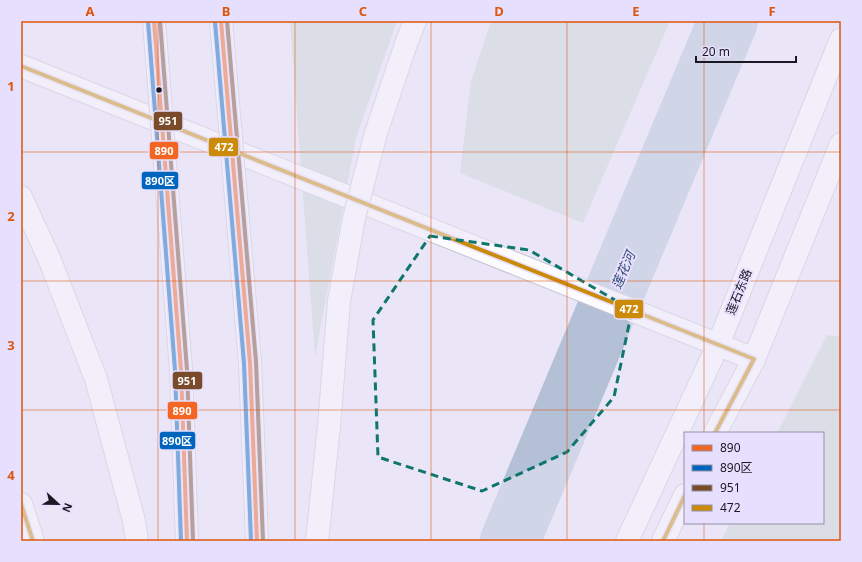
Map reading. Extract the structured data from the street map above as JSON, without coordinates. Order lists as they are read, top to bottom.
{
  "streets": {
    "main road": ["莲石东路"]
  },
  "water": ["莲花河"],
  "lines": [
    "transit line 890",
    "transit line 890区",
    "transit line 951",
    "transit line 472"
  ],
  "legend": [
    "890",
    "890区",
    "951",
    "472"
  ],
  "scale_bar": "20 m",
  "north": "right",
  "grid": {
    "columns": [
      "A",
      "B",
      "C",
      "D",
      "E",
      "F"
    ],
    "rows": [
      "1",
      "2",
      "3",
      "4"
    ]
  }
}
